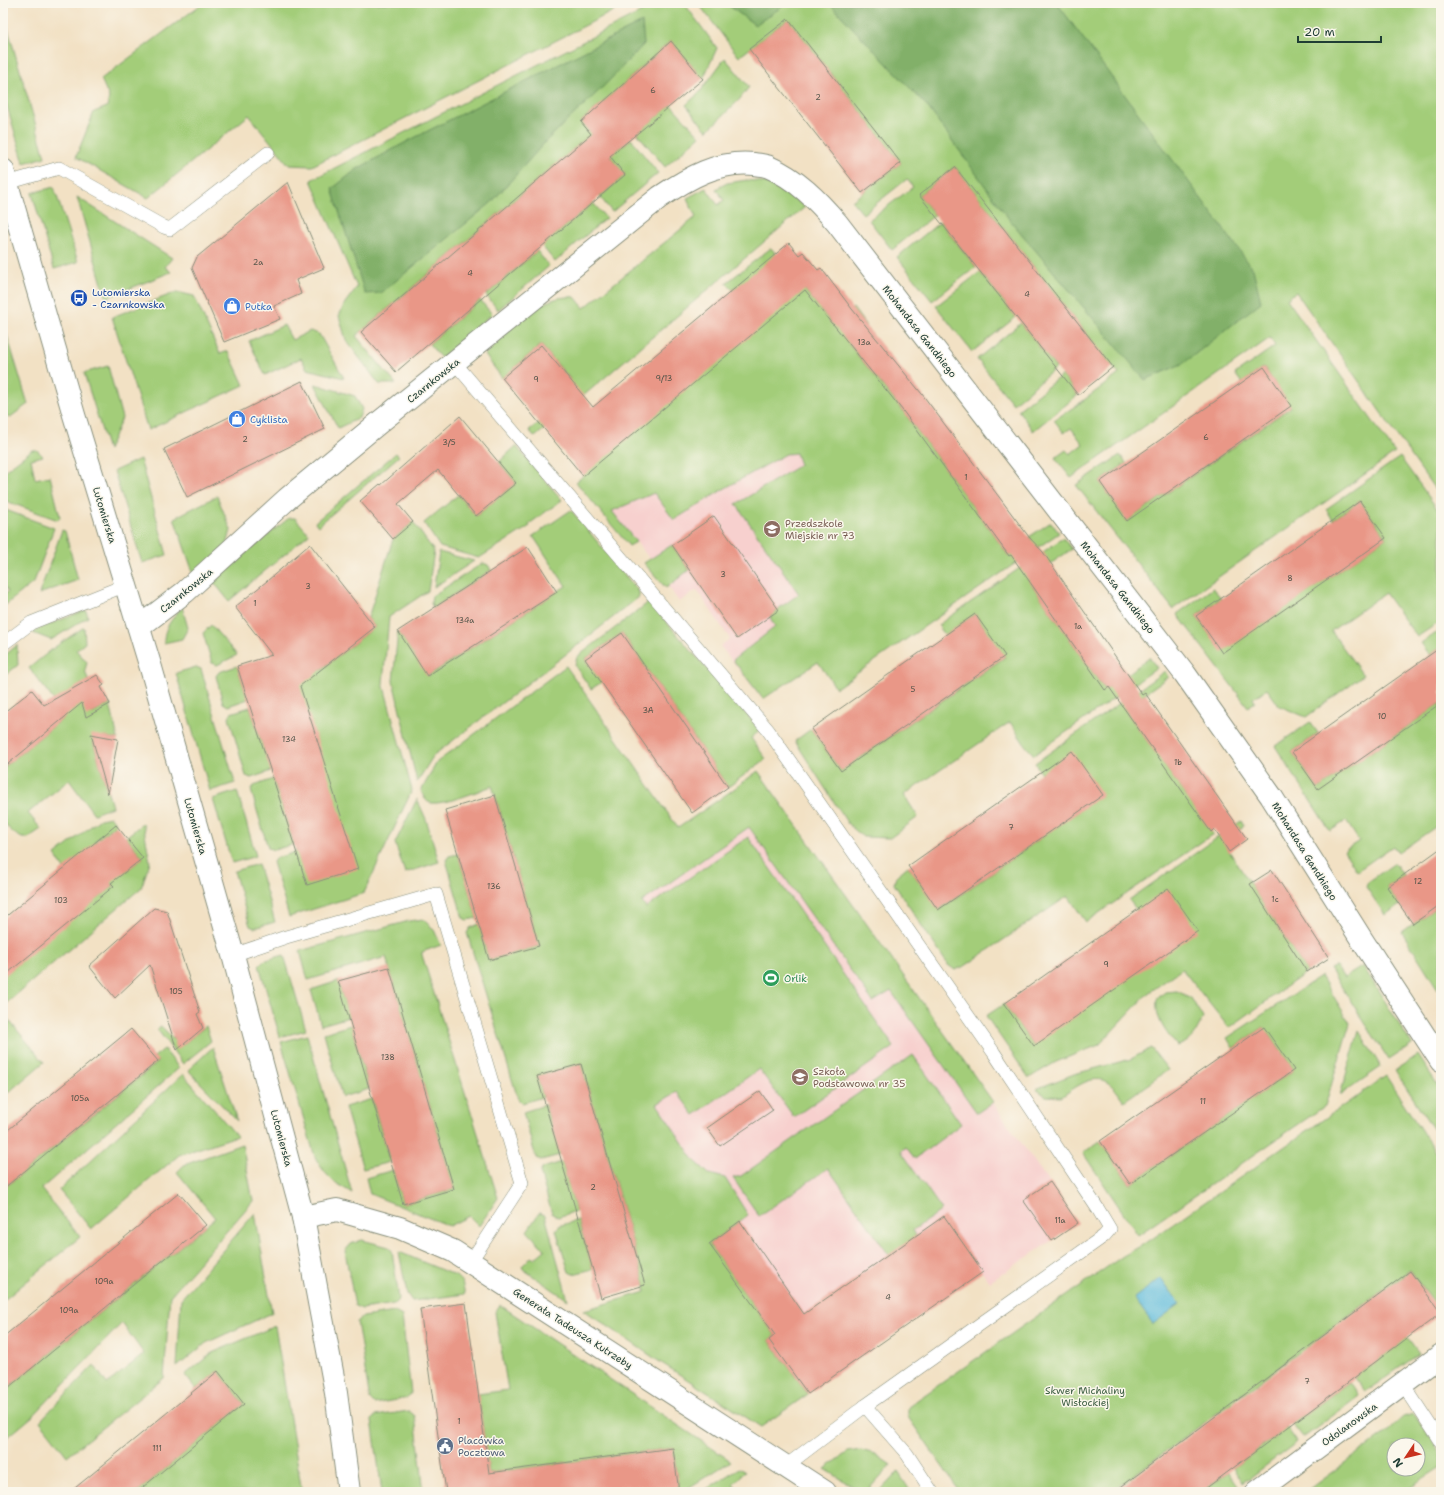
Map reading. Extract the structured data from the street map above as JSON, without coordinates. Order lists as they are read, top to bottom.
{
  "streets": {
    "street": [
      "Mohandasa Gandhiego",
      "Czarnkowska",
      "Lutomierska",
      "Generała Tadeusza Kutrzeby",
      "Odolanowska"
    ]
  },
  "crossings": [
    ["Mohandasa Gandhiego", "Czarnkowska"],
    ["Czarnkowska", "Lutomierska"],
    ["Lutomierska", "Generała Tadeusza Kutrzeby"]
  ],
  "parks": ["Skwer Michaliny Wisłockiej"],
  "places": {
    "bus stop": ["Lutomierska - Czarnkowska"],
    "shop": ["Putka", "Cyklista"],
    "school or university": ["Przedszkole Miejskie nr 73", "Szkoła Podstawowa nr 35"],
    "sports": ["Orlik"],
    "public building": ["Placówka Pocztowa"]
  },
  "house_numbers": [
    "6",
    "2",
    "2a",
    "4",
    "4",
    "13a",
    "9/13",
    "9",
    "6",
    "2",
    "3/5",
    "1",
    "3",
    "8",
    "3",
    "1",
    "134a",
    "1a",
    "5",
    "3A",
    "10",
    "134",
    "1b",
    "7",
    "12",
    "136",
    "1c",
    "103",
    "9",
    "105",
    "138",
    "105a",
    "11",
    "2",
    "11a",
    "109a",
    "4",
    "109a",
    "7",
    "1",
    "111"
  ],
  "scale_bar": "20 m",
  "north": "bottom left"
}
